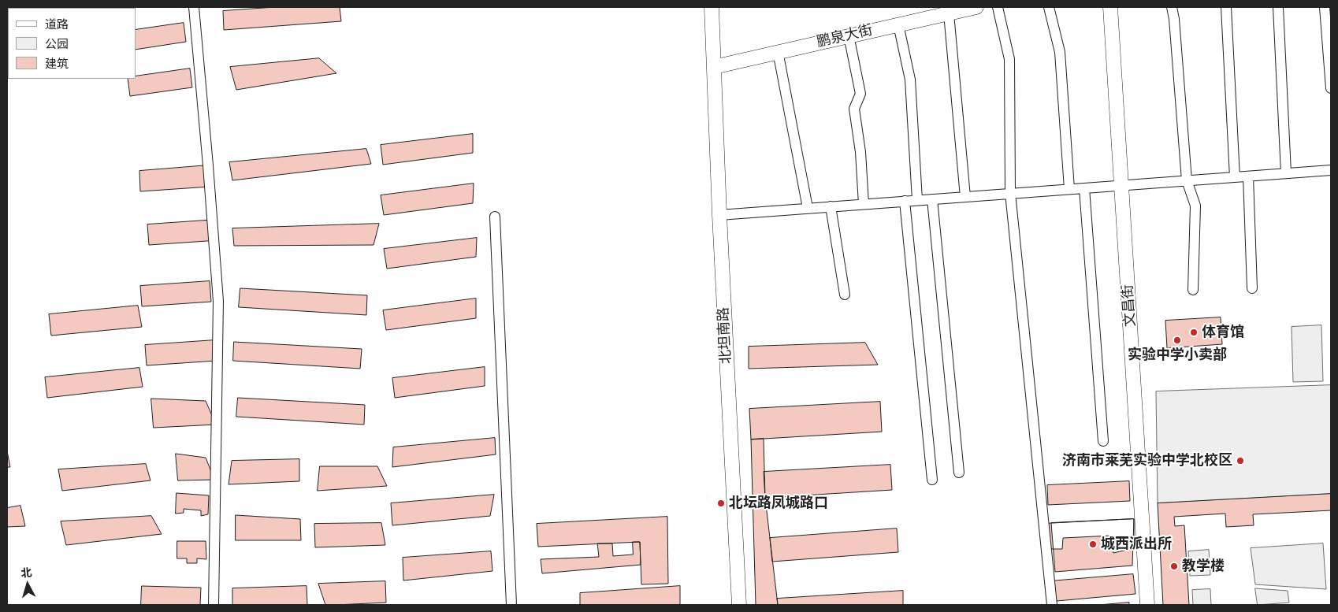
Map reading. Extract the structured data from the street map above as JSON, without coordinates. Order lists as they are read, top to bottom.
{
  "streets": {
    "main road": ["鹏泉大街", "文昌街", "北坦南路"]
  },
  "crossings": [
    ["鹏泉大街", "北坦南路"]
  ],
  "places": [
    "体育馆",
    "实验中学小卖部",
    "济南市莱芜实验中学北校区",
    "北坛路凤城路口",
    "城西派出所",
    "教学楼"
  ],
  "legend": ["道路", "公园", "建筑"],
  "north": "top"
}
